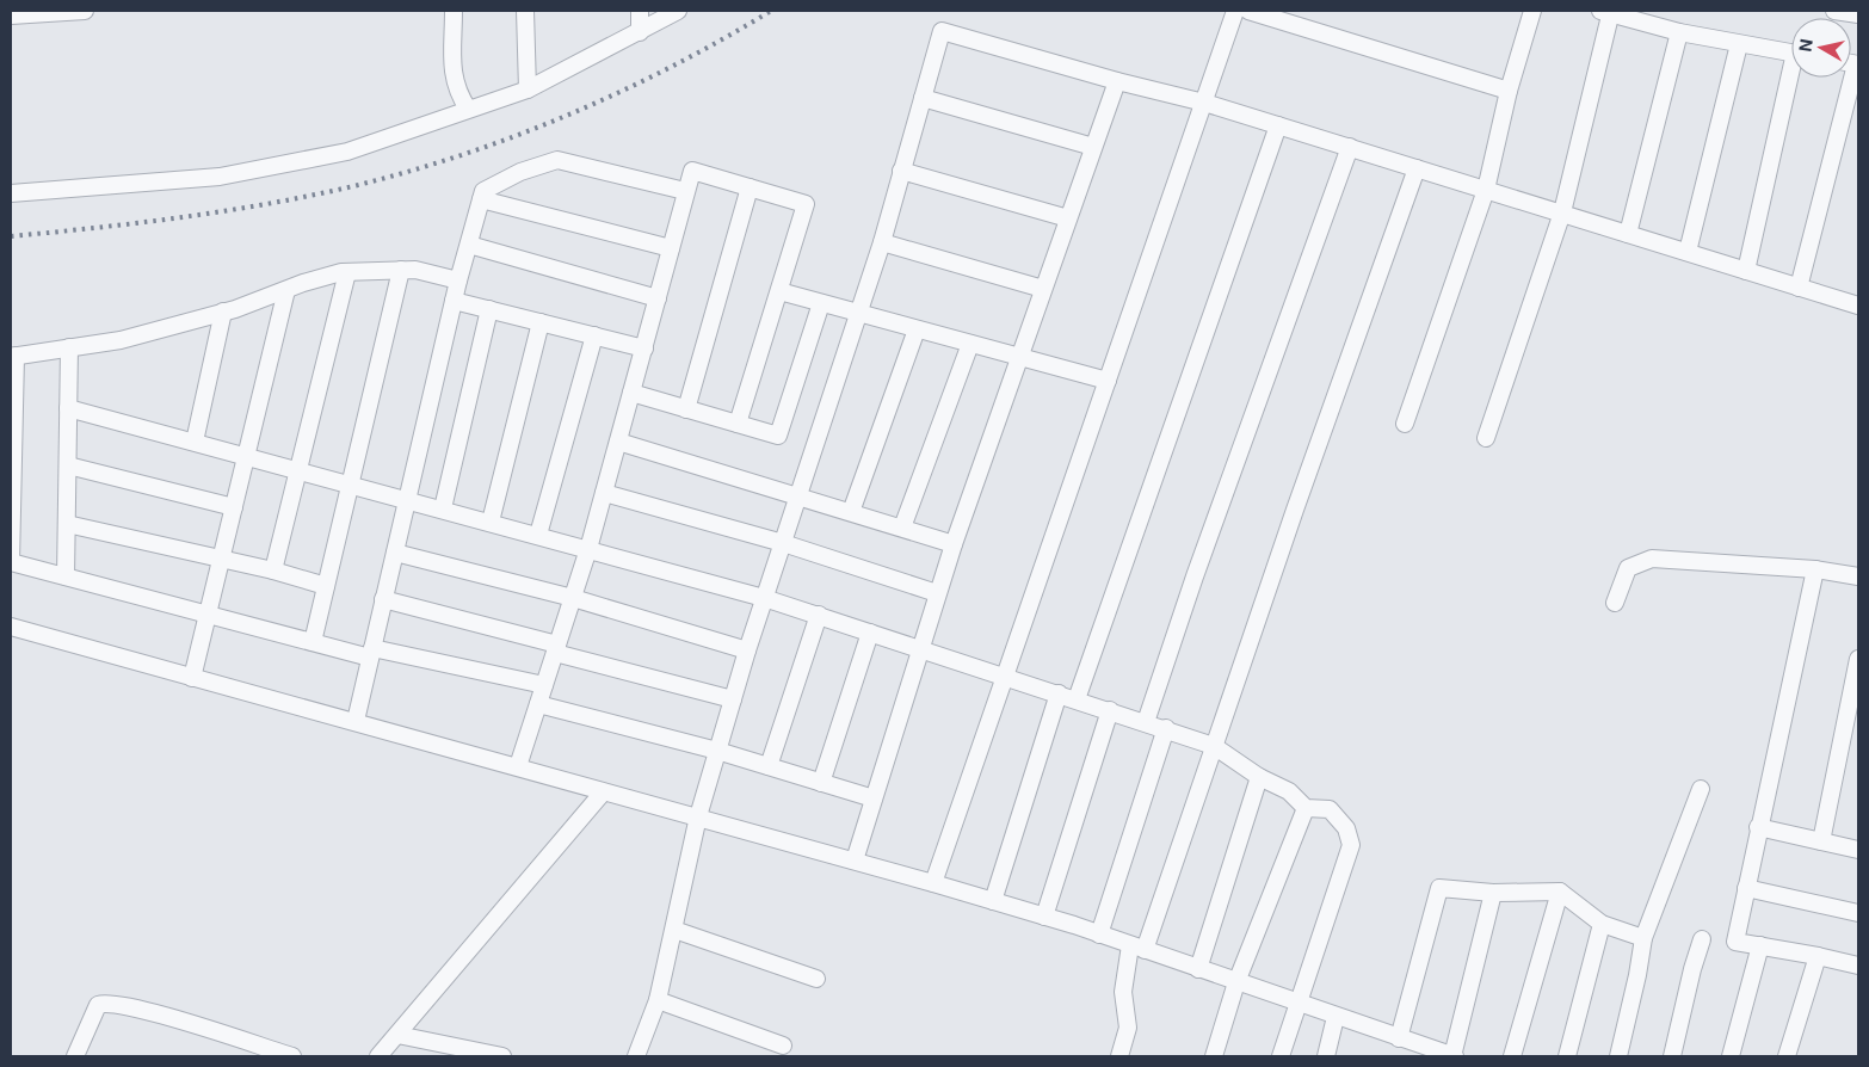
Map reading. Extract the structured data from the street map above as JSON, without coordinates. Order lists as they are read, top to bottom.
{
  "north": "left"
}
